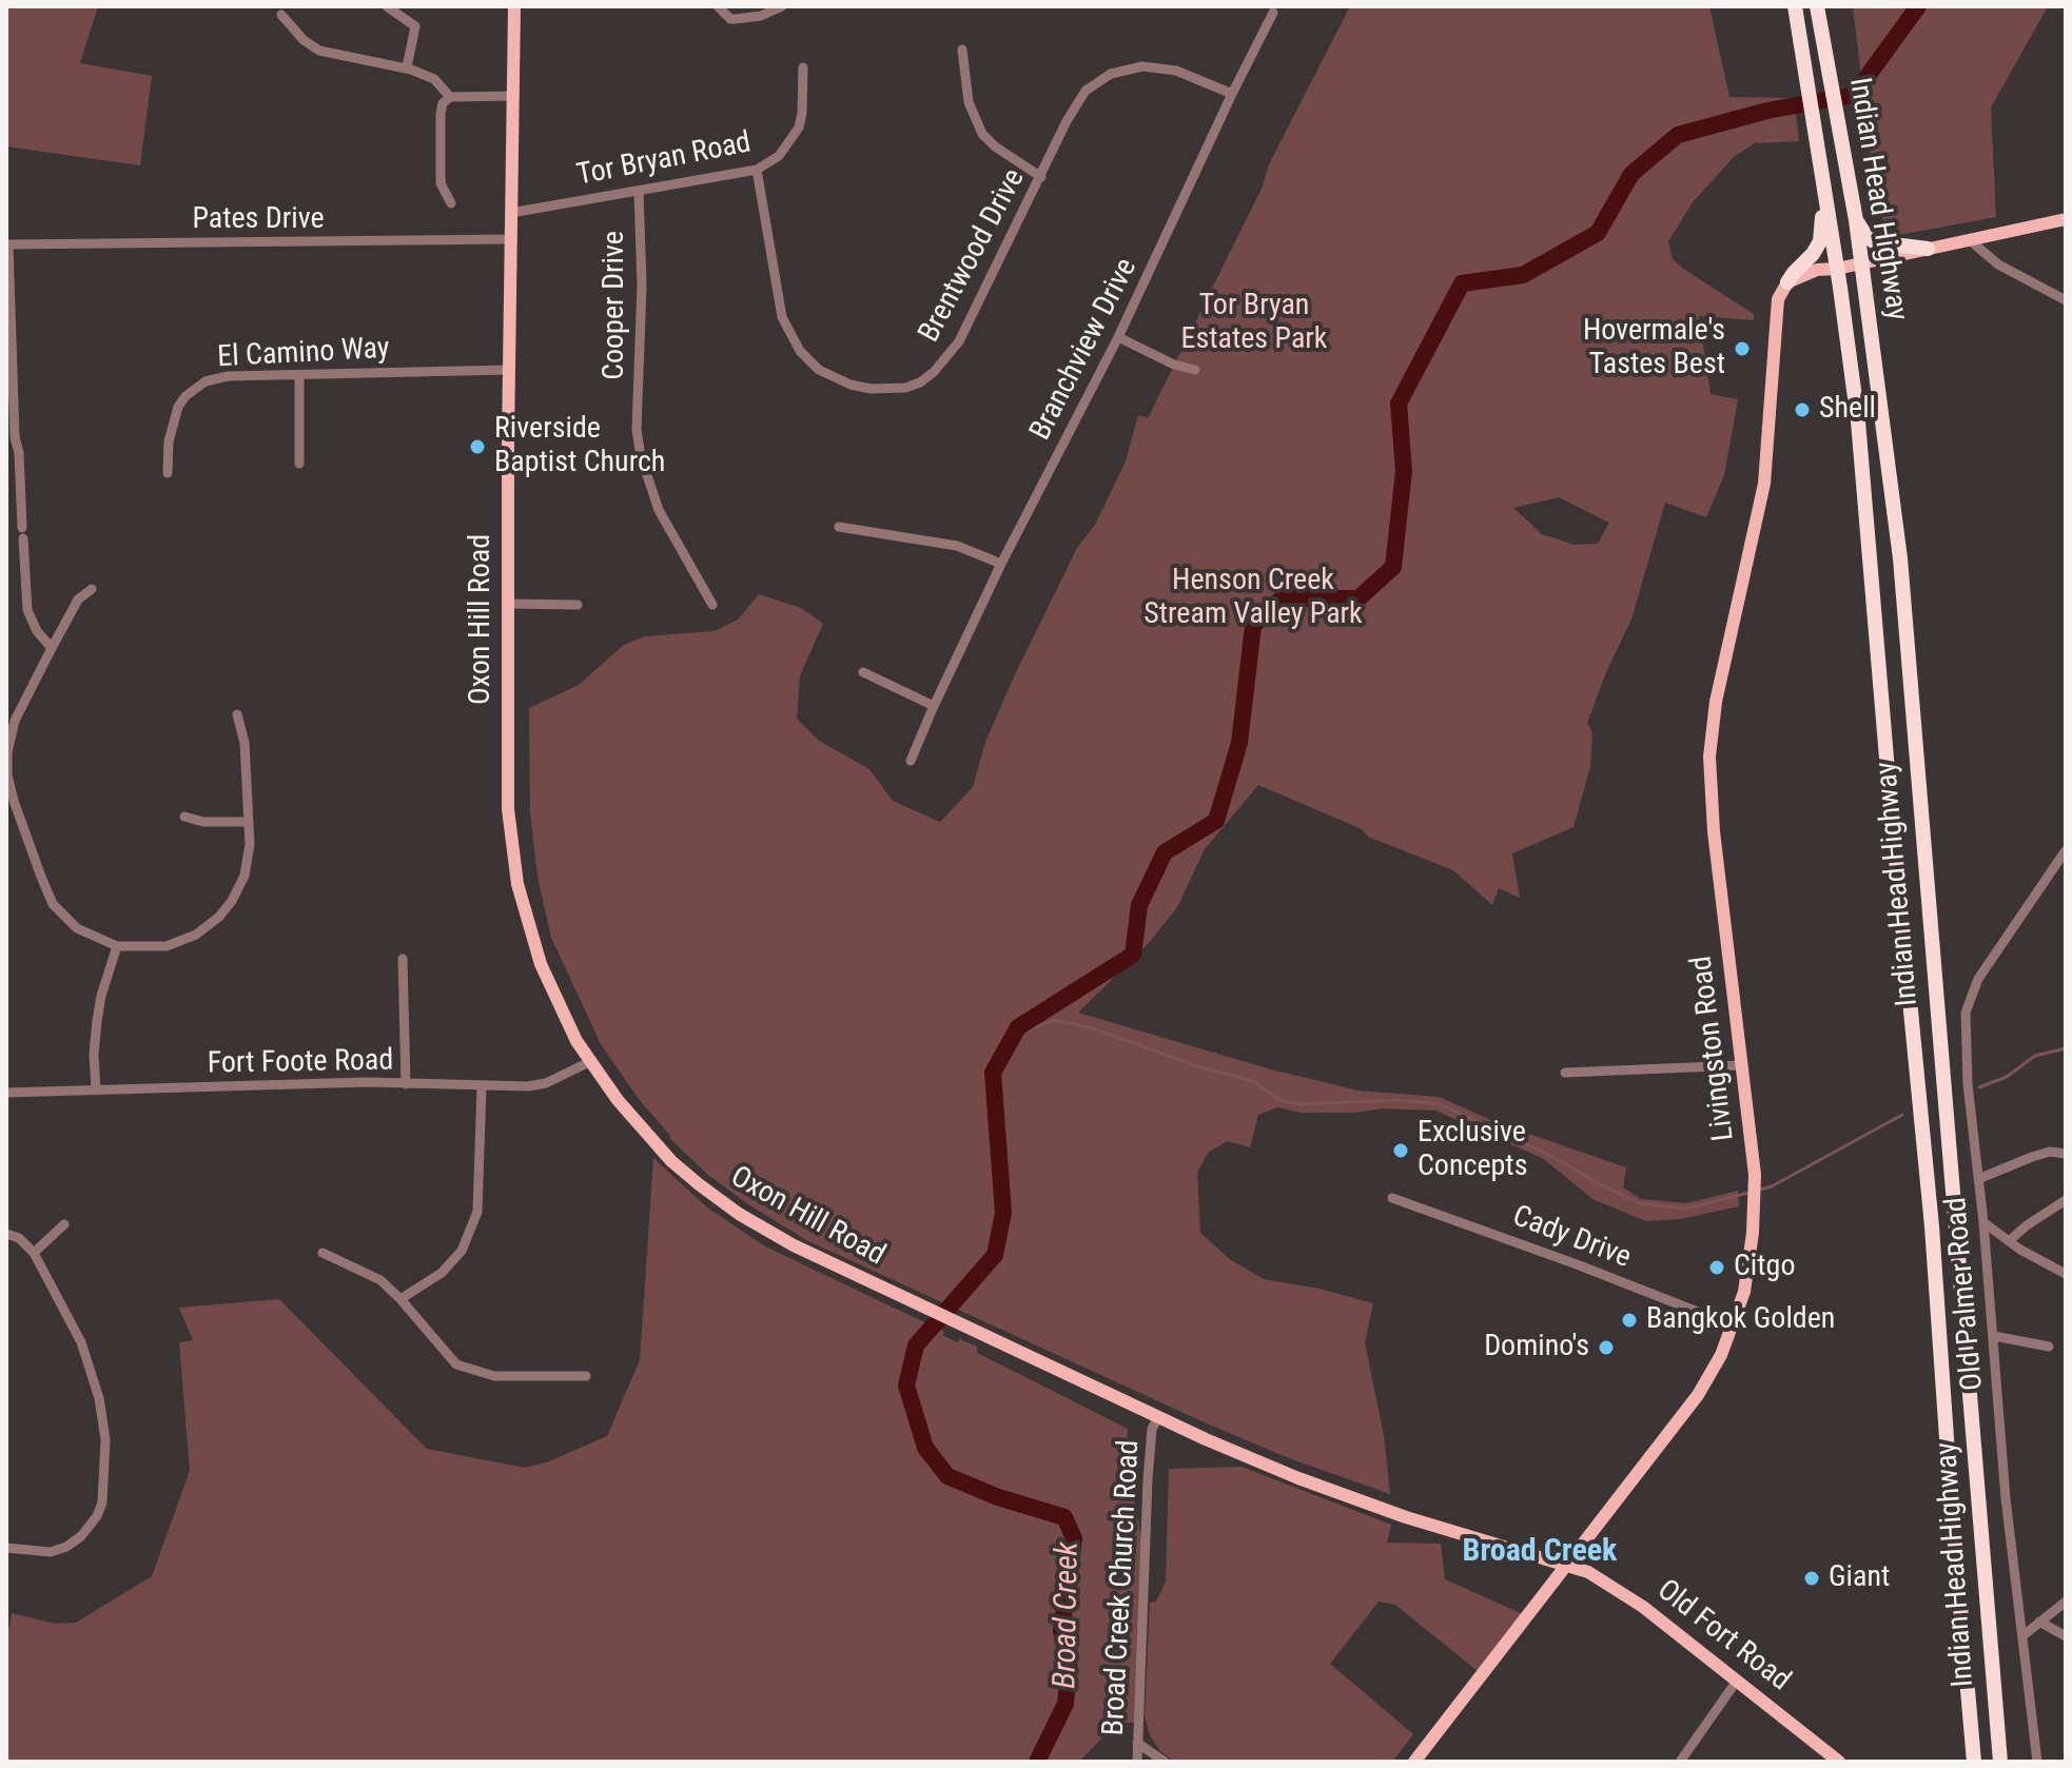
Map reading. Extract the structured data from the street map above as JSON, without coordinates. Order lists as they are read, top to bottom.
{
  "streets": {
    "highway": ["Indian Head Highway"],
    "main road": ["Oxon Hill Road", "Livingston Road", "Old Fort Road"],
    "street": [
      "Tor Bryan Road",
      "Pates Drive",
      "Brentwood Drive",
      "Cooper Drive",
      "Branchview Drive",
      "El Camino Way",
      "Fort Foote Road",
      "Cady Drive",
      "Old Palmer Road",
      "Broad Creek Church Road"
    ]
  },
  "crossings": [
    ["Tor Bryan Road", "Brentwood Drive"],
    ["Tor Bryan Road", "Cooper Drive"],
    ["Tor Bryan Road", "Oxon Hill Road"],
    ["Pates Drive", "Oxon Hill Road"],
    ["Brentwood Drive", "Branchview Drive"],
    ["El Camino Way", "Oxon Hill Road"],
    ["Oxon Hill Road", "Livingston Road"],
    ["Oxon Hill Road", "Fort Foote Road"],
    ["Oxon Hill Road", "Broad Creek Church Road"],
    ["Oxon Hill Road", "Old Fort Road"],
    ["Livingston Road", "Cady Drive"],
    ["Livingston Road", "Old Fort Road"]
  ],
  "districts": ["Broad Creek"],
  "water": ["Broad Creek"],
  "parks": ["Tor Bryan Estates Park", "Henson Creek Stream Valley Park"],
  "places": [
    "Hovermale's Tastes Best",
    "Shell",
    "Riverside Baptist Church",
    "Exclusive Concepts",
    "Citgo",
    "Bangkok Golden",
    "Domino's",
    "Giant"
  ]
}
